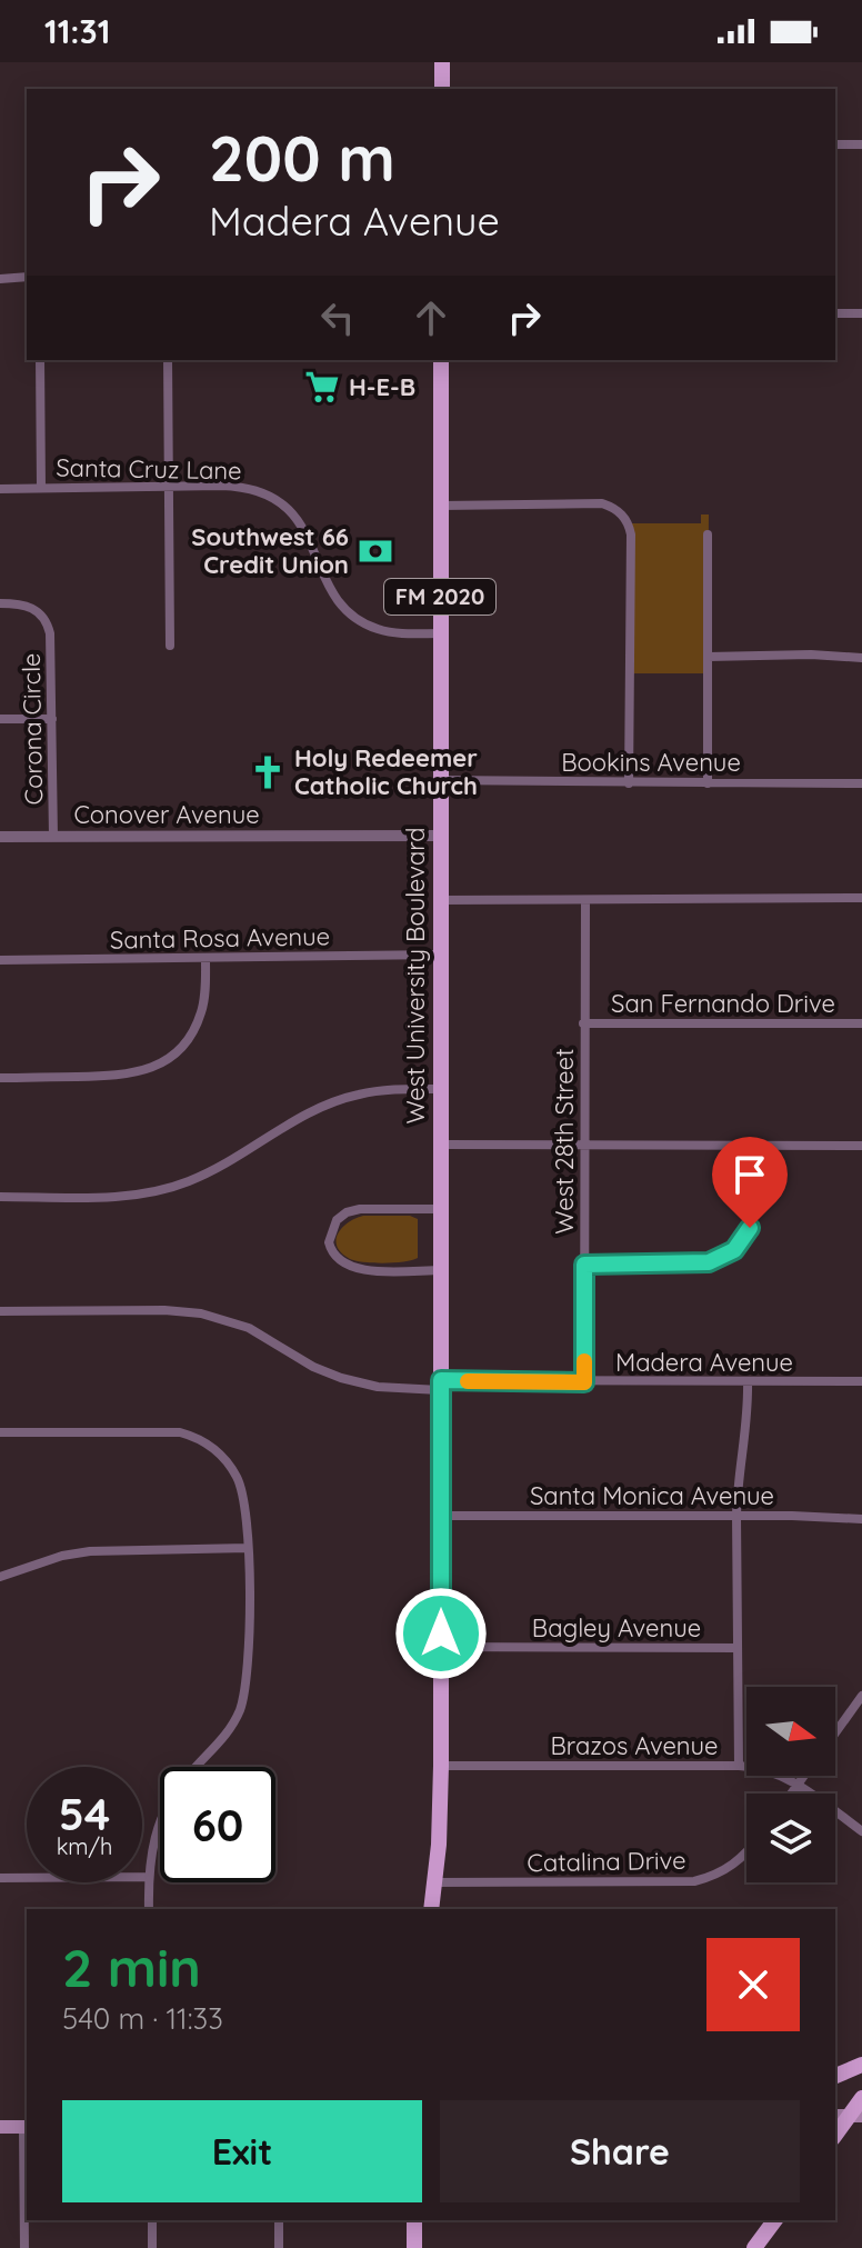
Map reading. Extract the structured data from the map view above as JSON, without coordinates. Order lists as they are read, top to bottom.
{
  "streets": {
    "main road": ["FM 2020", "West University Boulevard"],
    "street": [
      "Santa Cruz Lane",
      "Corona Circle",
      "Bookins Avenue",
      "Conover Avenue",
      "Santa Rosa Avenue",
      "San Fernando Drive",
      "West 28th Street",
      "Madera Avenue",
      "Santa Monica Avenue",
      "Bagley Avenue",
      "Brazos Avenue",
      "Catalina Drive"
    ]
  },
  "crossings": [
    ["Santa Cruz Lane", "West University Boulevard"],
    ["Corona Circle", "Conover Avenue"],
    ["Bookins Avenue", "West University Boulevard"],
    ["Conover Avenue", "West University Boulevard"],
    ["Santa Rosa Avenue", "West University Boulevard"],
    ["West University Boulevard", "Madera Avenue"],
    ["West University Boulevard", "Santa Monica Avenue"],
    ["West University Boulevard", "Bagley Avenue"],
    ["West University Boulevard", "Brazos Avenue"],
    ["West University Boulevard", "Catalina Drive"],
    ["San Fernando Drive", "West 28th Street"],
    ["West 28th Street", "Madera Avenue"]
  ],
  "places": {
    "supermarket": ["H-E-B"],
    "bank": ["Southwest 66 Credit Union"],
    "church": ["Holy Redeemer Catholic Church"]
  },
  "north": "right",
  "page": {
    "status": "11:31",
    "turn": ["200 m", "Madera Avenue"],
    "speed": "54 km/h",
    "limit": "60",
    "heading": ["2 min", "540 m · 11:33"],
    "buttons": ["Exit", "Share"]
  }
}
